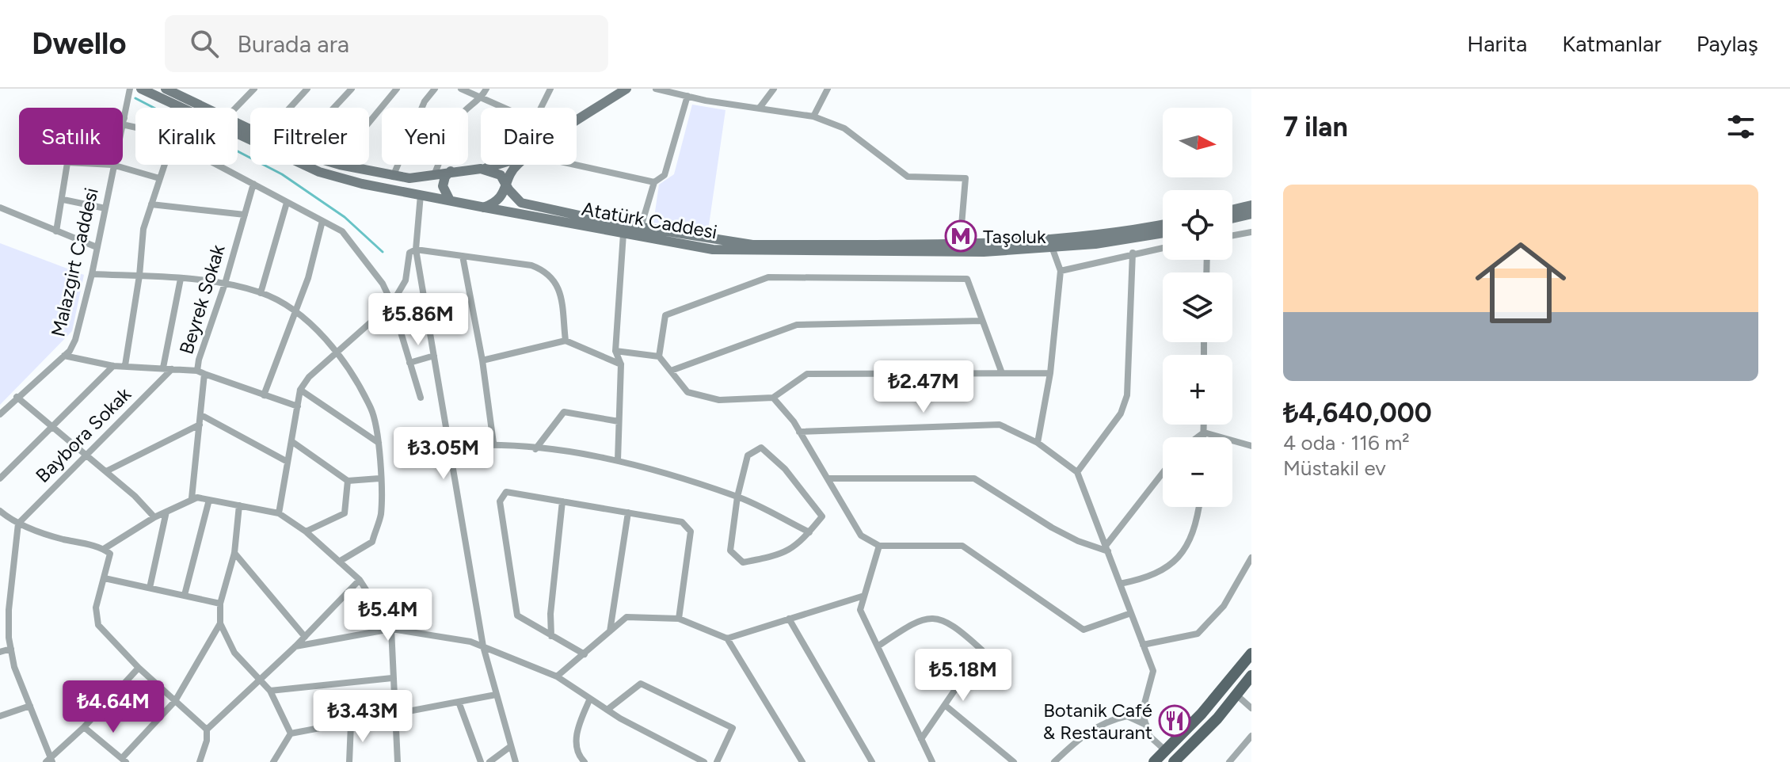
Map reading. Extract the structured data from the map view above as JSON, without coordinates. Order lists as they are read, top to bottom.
{
  "streets": {
    "main road": ["Atatürk Caddesi"],
    "street": ["Malazgirt Caddesi", "Beyrek Sokak", "Baybora Sokak"]
  },
  "places": {
    "metro station": ["Taşoluk"],
    "restaurant": ["Botanik Café & Restaurant"]
  },
  "north": "right",
  "page": {
    "header": "Dwello",
    "search": "Burada ara",
    "nav": ["Harita", "Katmanlar", "Paylaş"],
    "heading": "7 ilan",
    "map_buttons": ["+", "−"],
    "chip": [
      "Satılık",
      "Kiralık",
      "Filtreler",
      "Yeni",
      "Daire"
    ],
    "list": [
      {
        "name": "₺4,640,000",
        "note": "4 oda · 116 m² · Müstakil ev"
      }
    ],
    "price": [
      "₺5.86M",
      "₺2.47M",
      "₺3.05M",
      "₺5.4M",
      "₺5.18M",
      "₺4.64M",
      "₺3.43M"
    ]
  }
}
